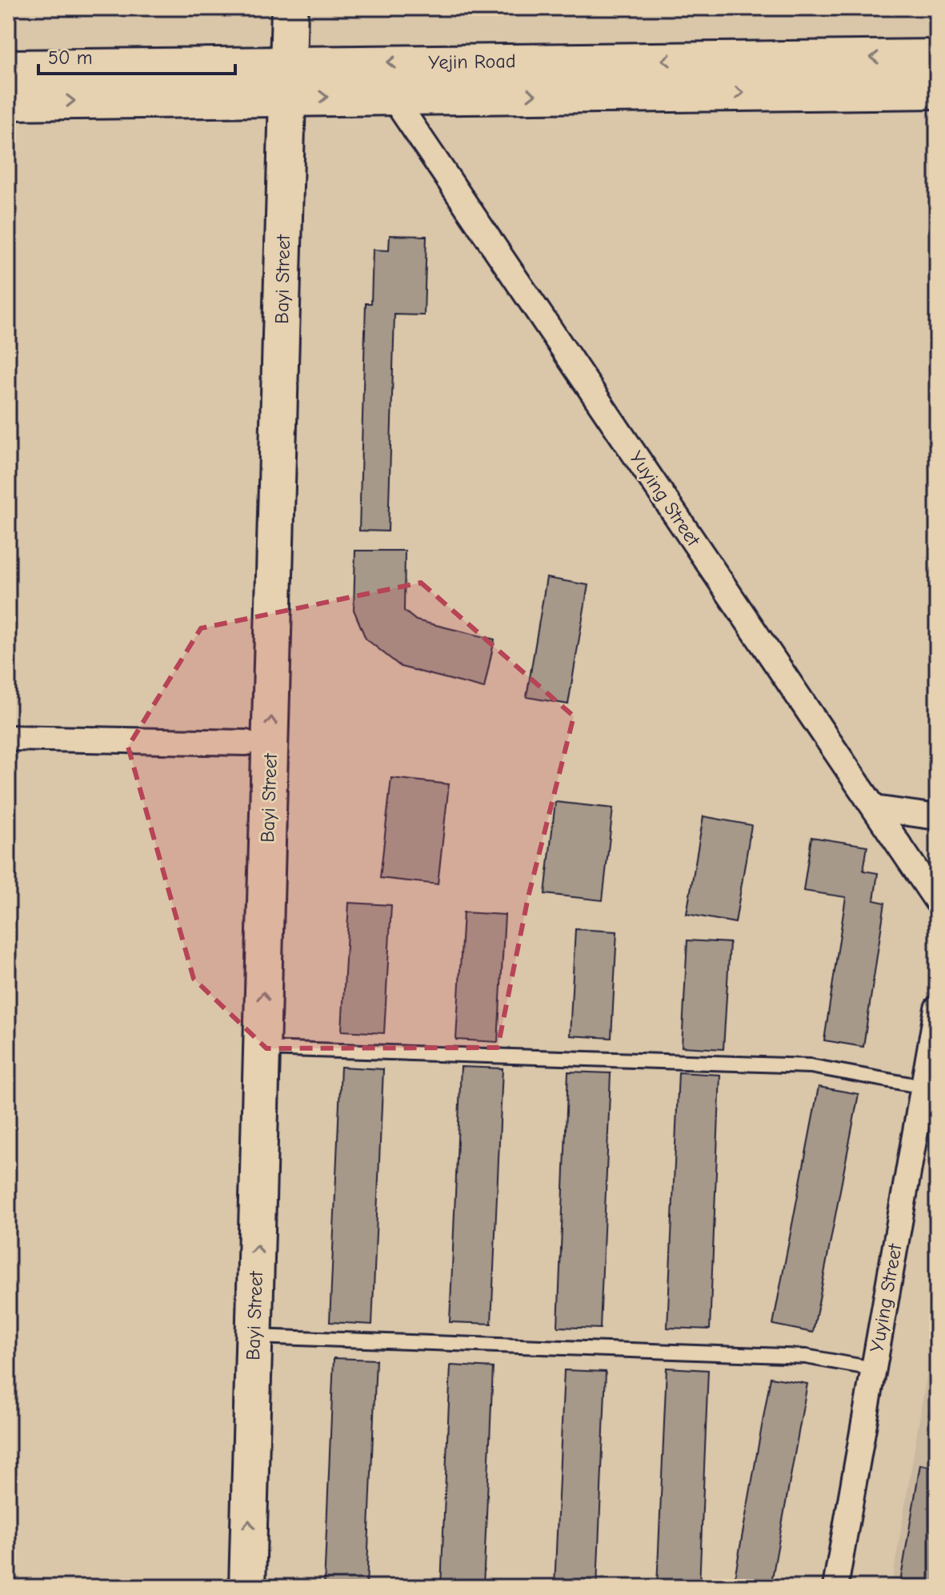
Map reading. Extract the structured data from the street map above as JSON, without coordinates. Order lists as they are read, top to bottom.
{
  "streets": {
    "street": ["Yejin Road", "Bayi Street", "Yuying Street"]
  },
  "crossings": [
    ["Yejin Road", "Bayi Street"],
    ["Yejin Road", "Yuying Street"]
  ],
  "scale_bar": "50 m"
}
